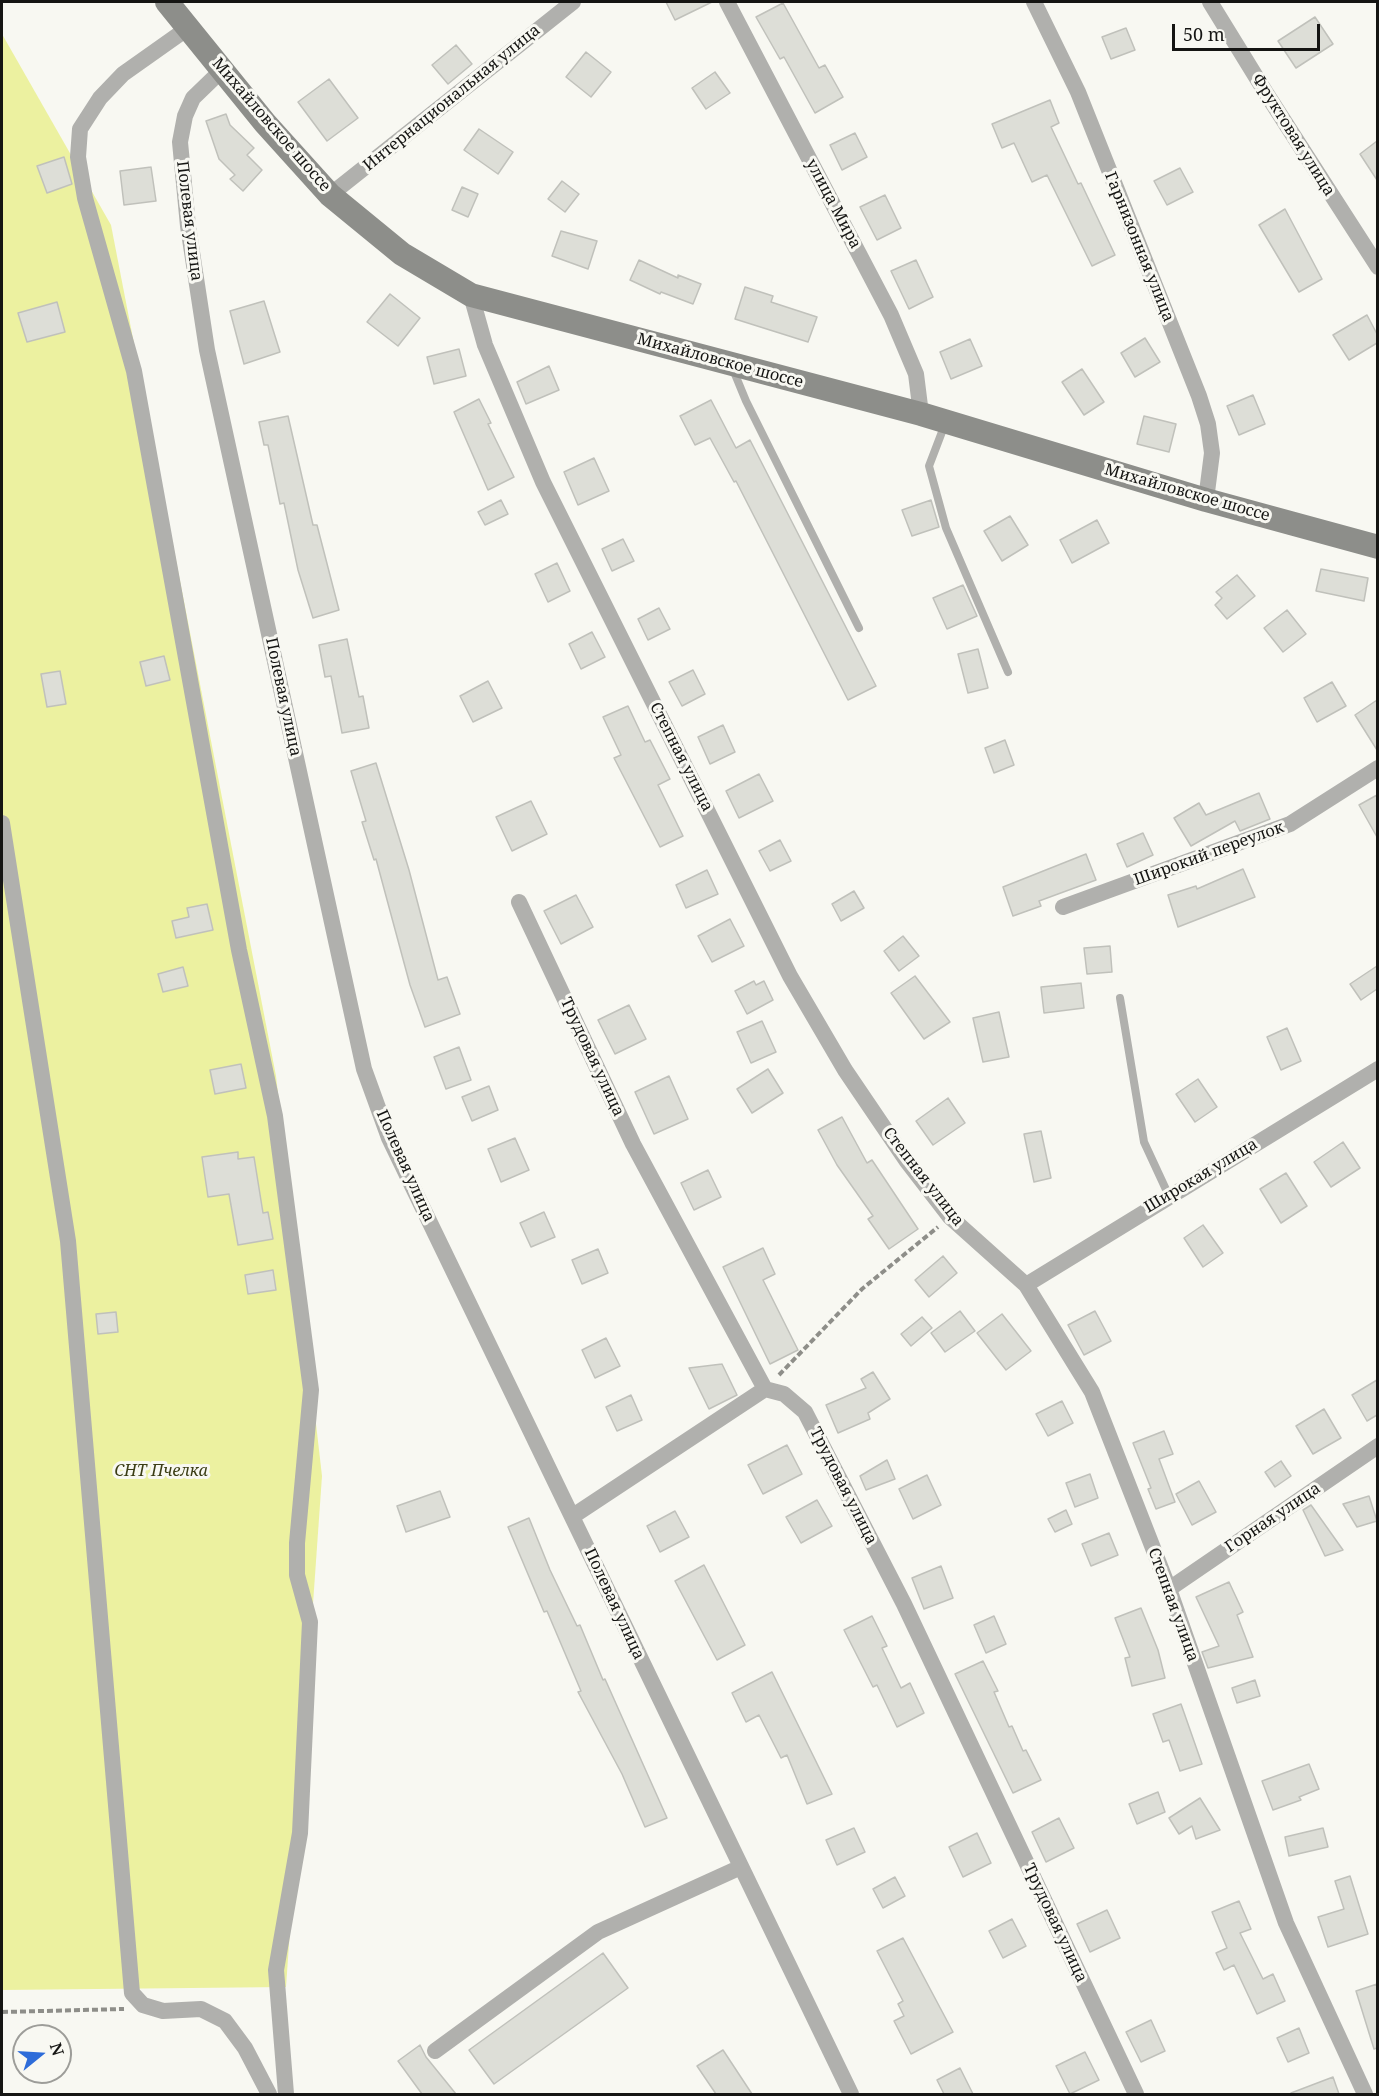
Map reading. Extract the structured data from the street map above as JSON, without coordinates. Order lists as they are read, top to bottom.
{
  "streets": {
    "main road": ["Михайловское шоссе"],
    "street": [
      "Интернациональная улица",
      "Фруктовая улица",
      "улица Мира",
      "Полевая улица",
      "Гарнизонная улица",
      "Степная улица",
      "Широкий переулок",
      "Трудовая улица",
      "Широкая улица",
      "Горная улица"
    ]
  },
  "crossings": [
    ["Интернациональная улица", "Михайловское шоссе"],
    ["Михайловское шоссе", "улица Мира"],
    ["Михайловское шоссе", "Полевая улица"],
    ["Михайловское шоссе", "Гарнизонная улица"],
    ["Михайловское шоссе", "Степная улица"],
    ["Степная улица", "Широкая улица"],
    ["Степная улица", "Горная улица"]
  ],
  "parks": ["СНТ Пчелка"],
  "scale_bar": "50 m",
  "north": "right"
}
